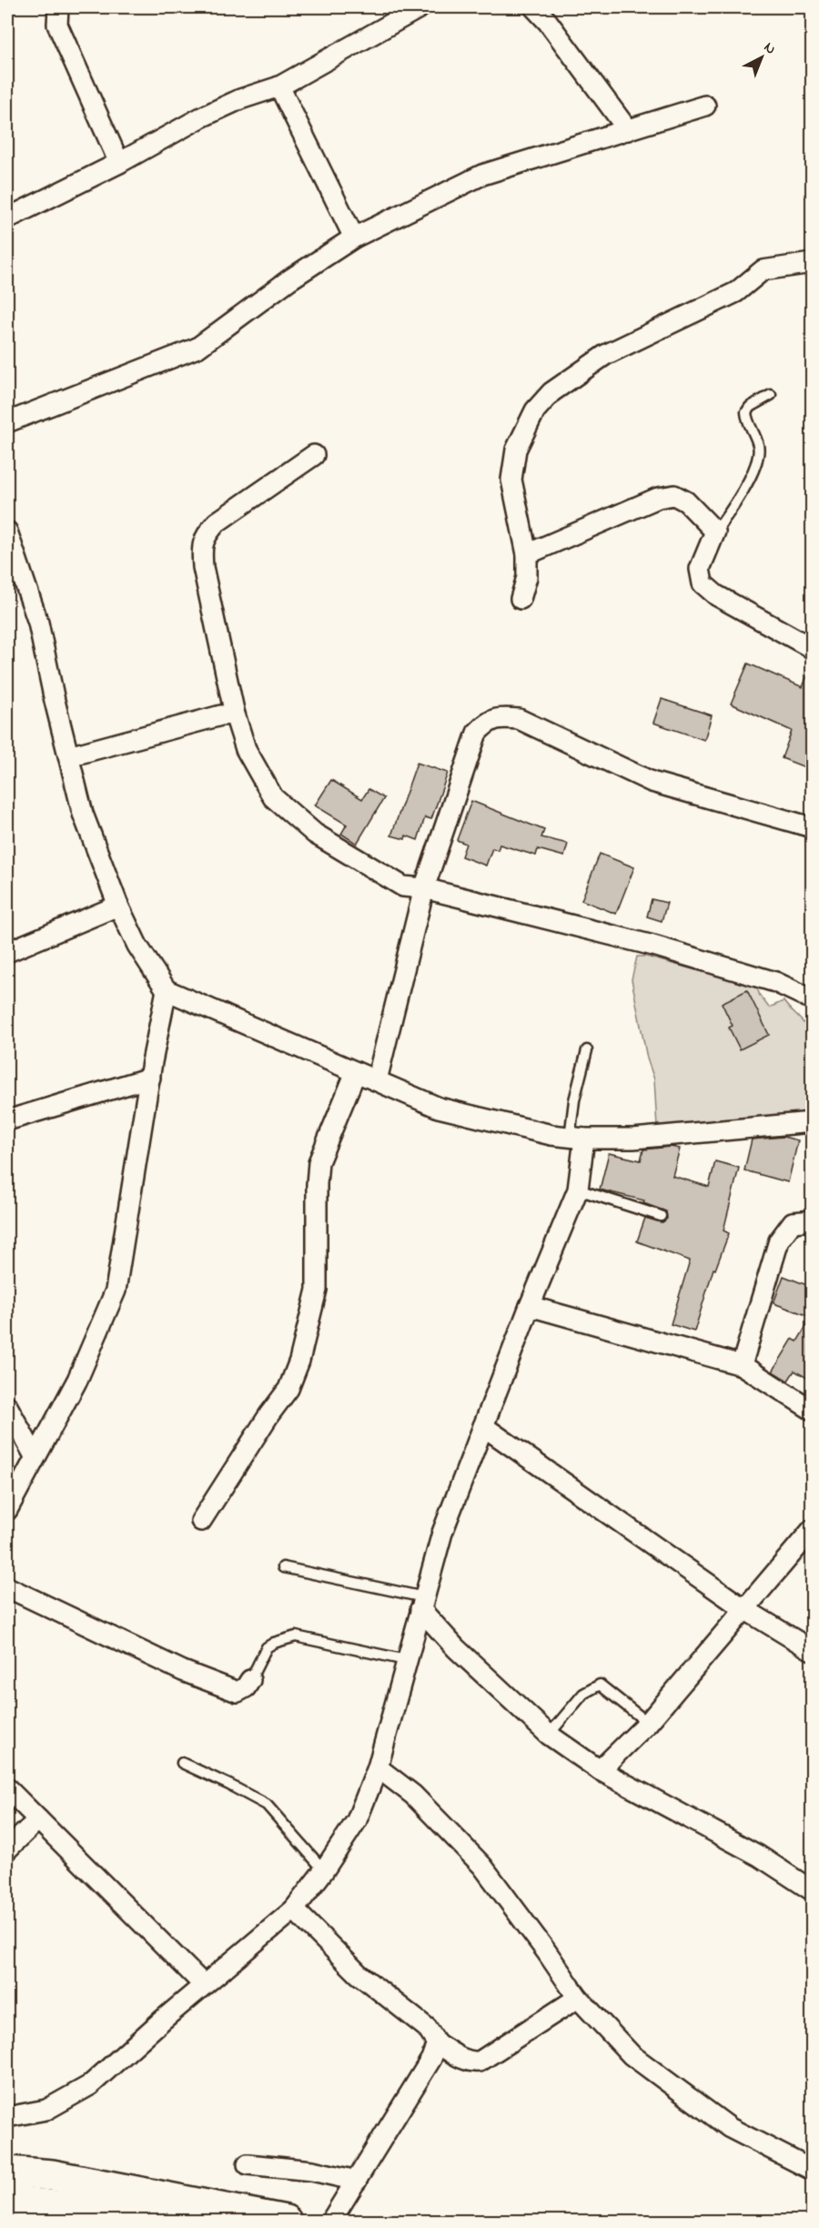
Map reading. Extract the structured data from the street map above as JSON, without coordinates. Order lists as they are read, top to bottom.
{
  "north": "top right"
}
